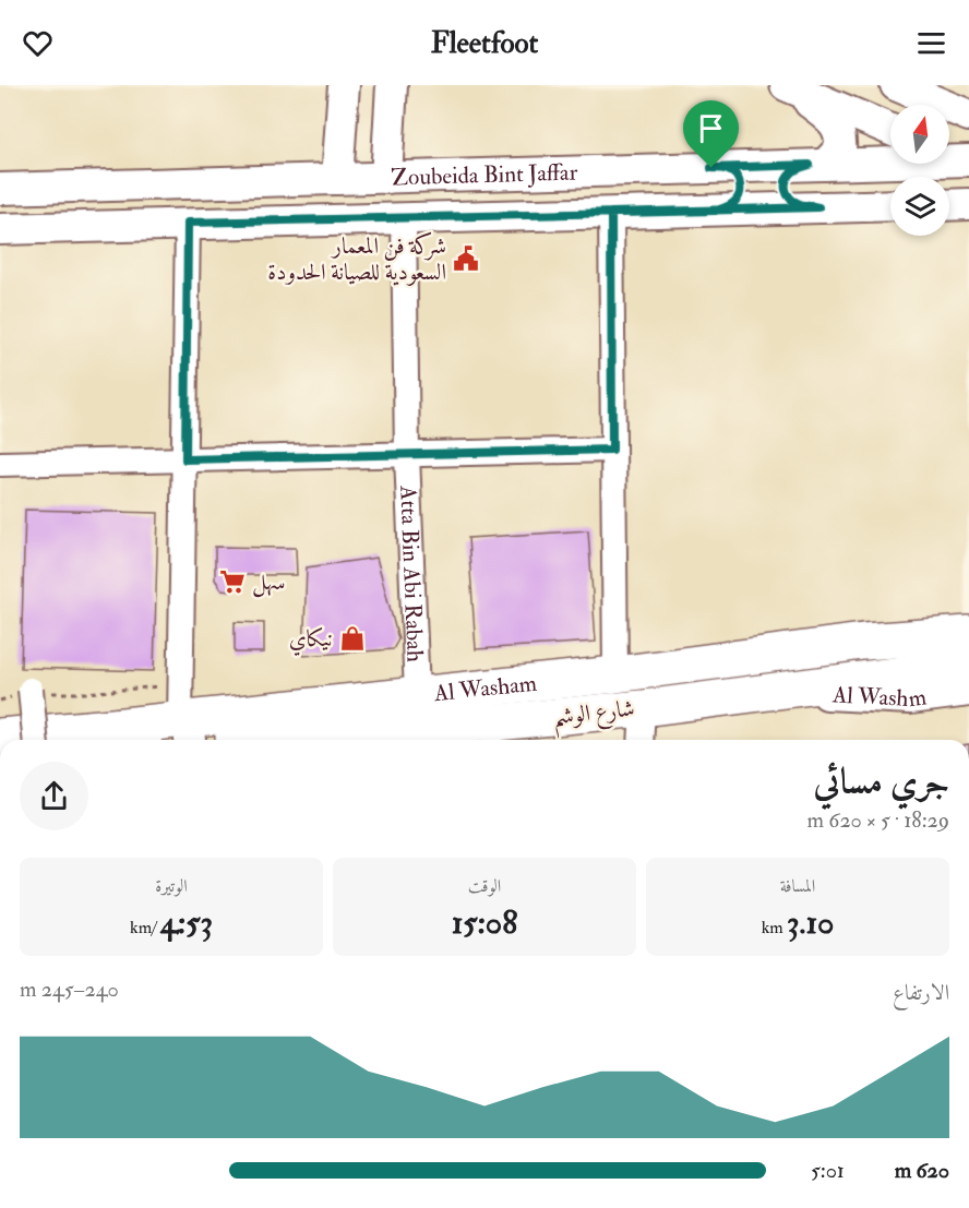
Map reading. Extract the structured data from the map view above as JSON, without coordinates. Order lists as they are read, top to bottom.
{
  "streets": {
    "main road": ["Al Washam", "شارع الوشم"],
    "street": ["Zoubeida Bint Jaffar", "Atta Bin Abi Rabah", "Al Washm"]
  },
  "crossings": [
    ["Zoubeida Bint Jaffar", "Atta Bin Abi Rabah"],
    ["Atta Bin Abi Rabah", "Al Washam"],
    ["Al Washam", "شارع الوشم"],
    ["Al Washm", "شارع الوشم"]
  ],
  "places": {
    "public building": ["شركة فن المعمار السعودية للصيانة الحدودة"],
    "supermarket": ["سهل"],
    "shop": ["نيكاي"]
  },
  "north": "top",
  "page": {
    "header": "Fleetfoot",
    "heading": ["جري مسائي", "18:29 · 5 × 620 m"],
    "stats": [
      ["المسافة", "3.10 km"],
      ["الوقت", "15:08"],
      ["الوتيرة", "4:53 /km"]
    ],
    "chart": ["الارتفاع", "240–245 m"],
    "list": [
      {
        "name": "620 m",
        "note": "5:01"
      }
    ]
  }
}
